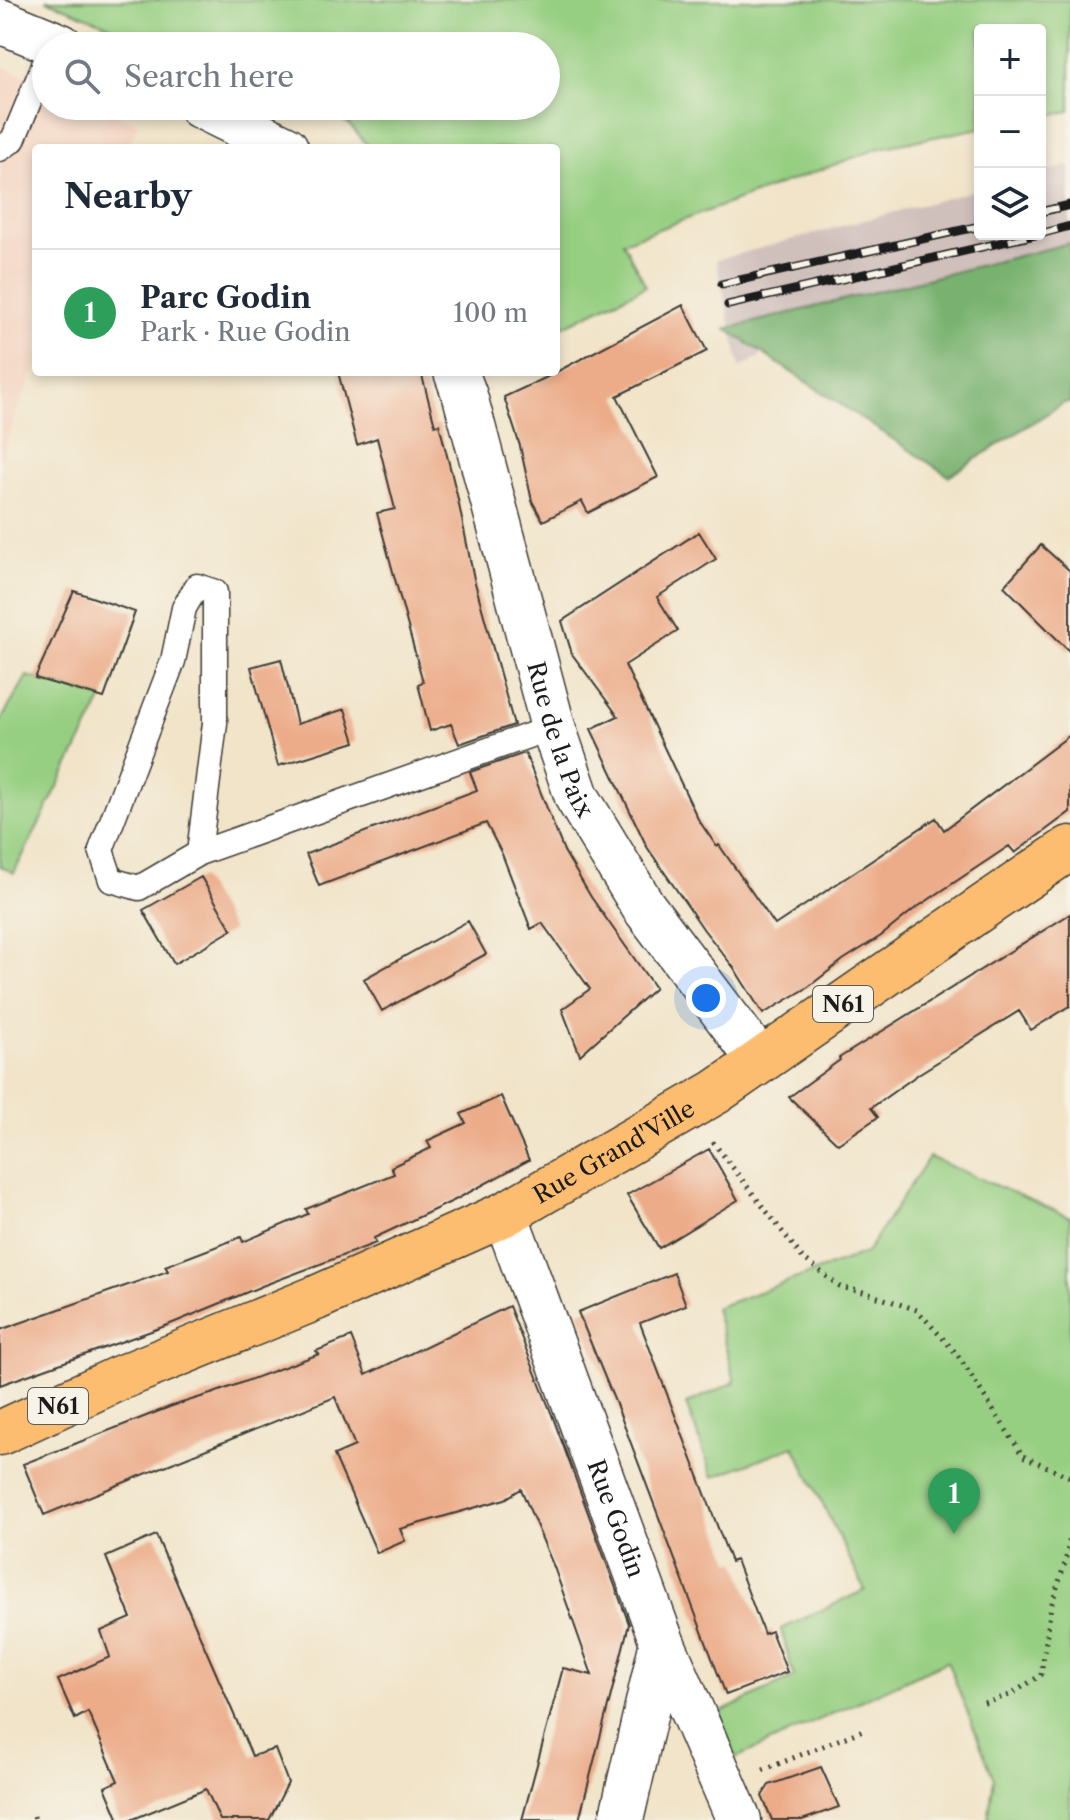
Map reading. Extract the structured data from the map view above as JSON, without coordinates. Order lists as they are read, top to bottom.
{
  "streets": {
    "main road": ["N61", "Rue Grand'Ville"],
    "street": ["Rue de la Paix", "Rue Godin"]
  },
  "crossings": [
    ["Rue de la Paix", "Rue Grand'Ville"],
    ["Rue Grand'Ville", "Rue Godin"]
  ],
  "page": {
    "map_buttons": ["+", "−"],
    "search": "Search here",
    "heading": "Nearby",
    "list": [
      {
        "mark": "1",
        "name": "Parc Godin",
        "note": "Park · Rue Godin",
        "value": "100 m"
      }
    ],
    "pins": "1"
  }
}
